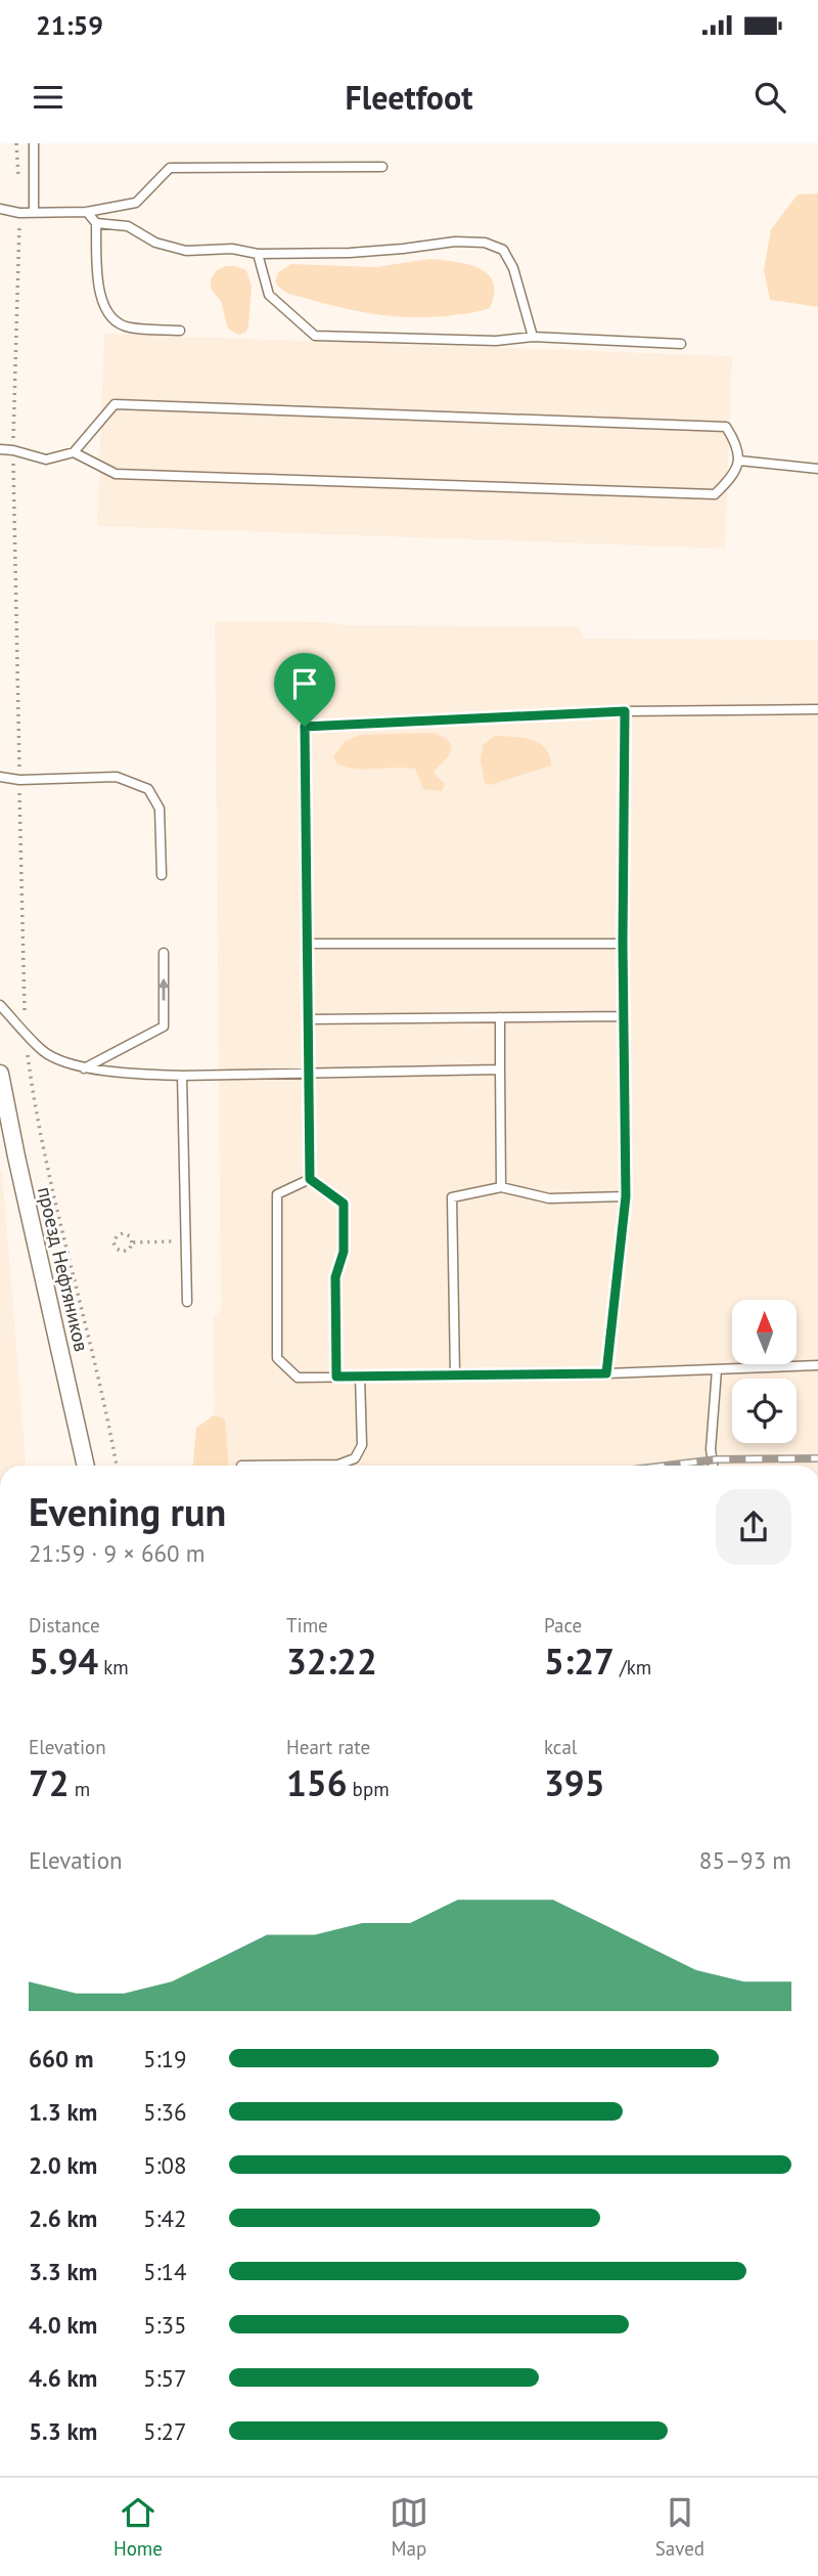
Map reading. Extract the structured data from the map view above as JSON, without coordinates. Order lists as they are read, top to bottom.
{
  "streets": {
    "street": ["проезд Нефтяников"]
  },
  "north": "top",
  "page": {
    "status": "21:59",
    "header": "Fleetfoot",
    "heading": ["Evening run", "21:59 · 9 × 660 m"],
    "stats": [
      ["Distance", "5.94 km"],
      ["Time", "32:22"],
      ["Pace", "5:27 /km"],
      ["Elevation", "72 m"],
      ["Heart rate", "156 bpm"],
      ["kcal", "395"]
    ],
    "chart": ["Elevation", "85–93 m"],
    "list": [
      {
        "name": "660 m",
        "note": "5:19"
      },
      {
        "name": "1.3 km",
        "note": "5:36"
      },
      {
        "name": "2.0 km",
        "note": "5:08"
      },
      {
        "name": "2.6 km",
        "note": "5:42"
      },
      {
        "name": "3.3 km",
        "note": "5:14"
      },
      {
        "name": "4.0 km",
        "note": "5:35"
      },
      {
        "name": "4.6 km",
        "note": "5:57"
      },
      {
        "name": "5.3 km",
        "note": "5:27"
      }
    ],
    "tabs": ["Home", "Map", "Saved"]
  }
}
